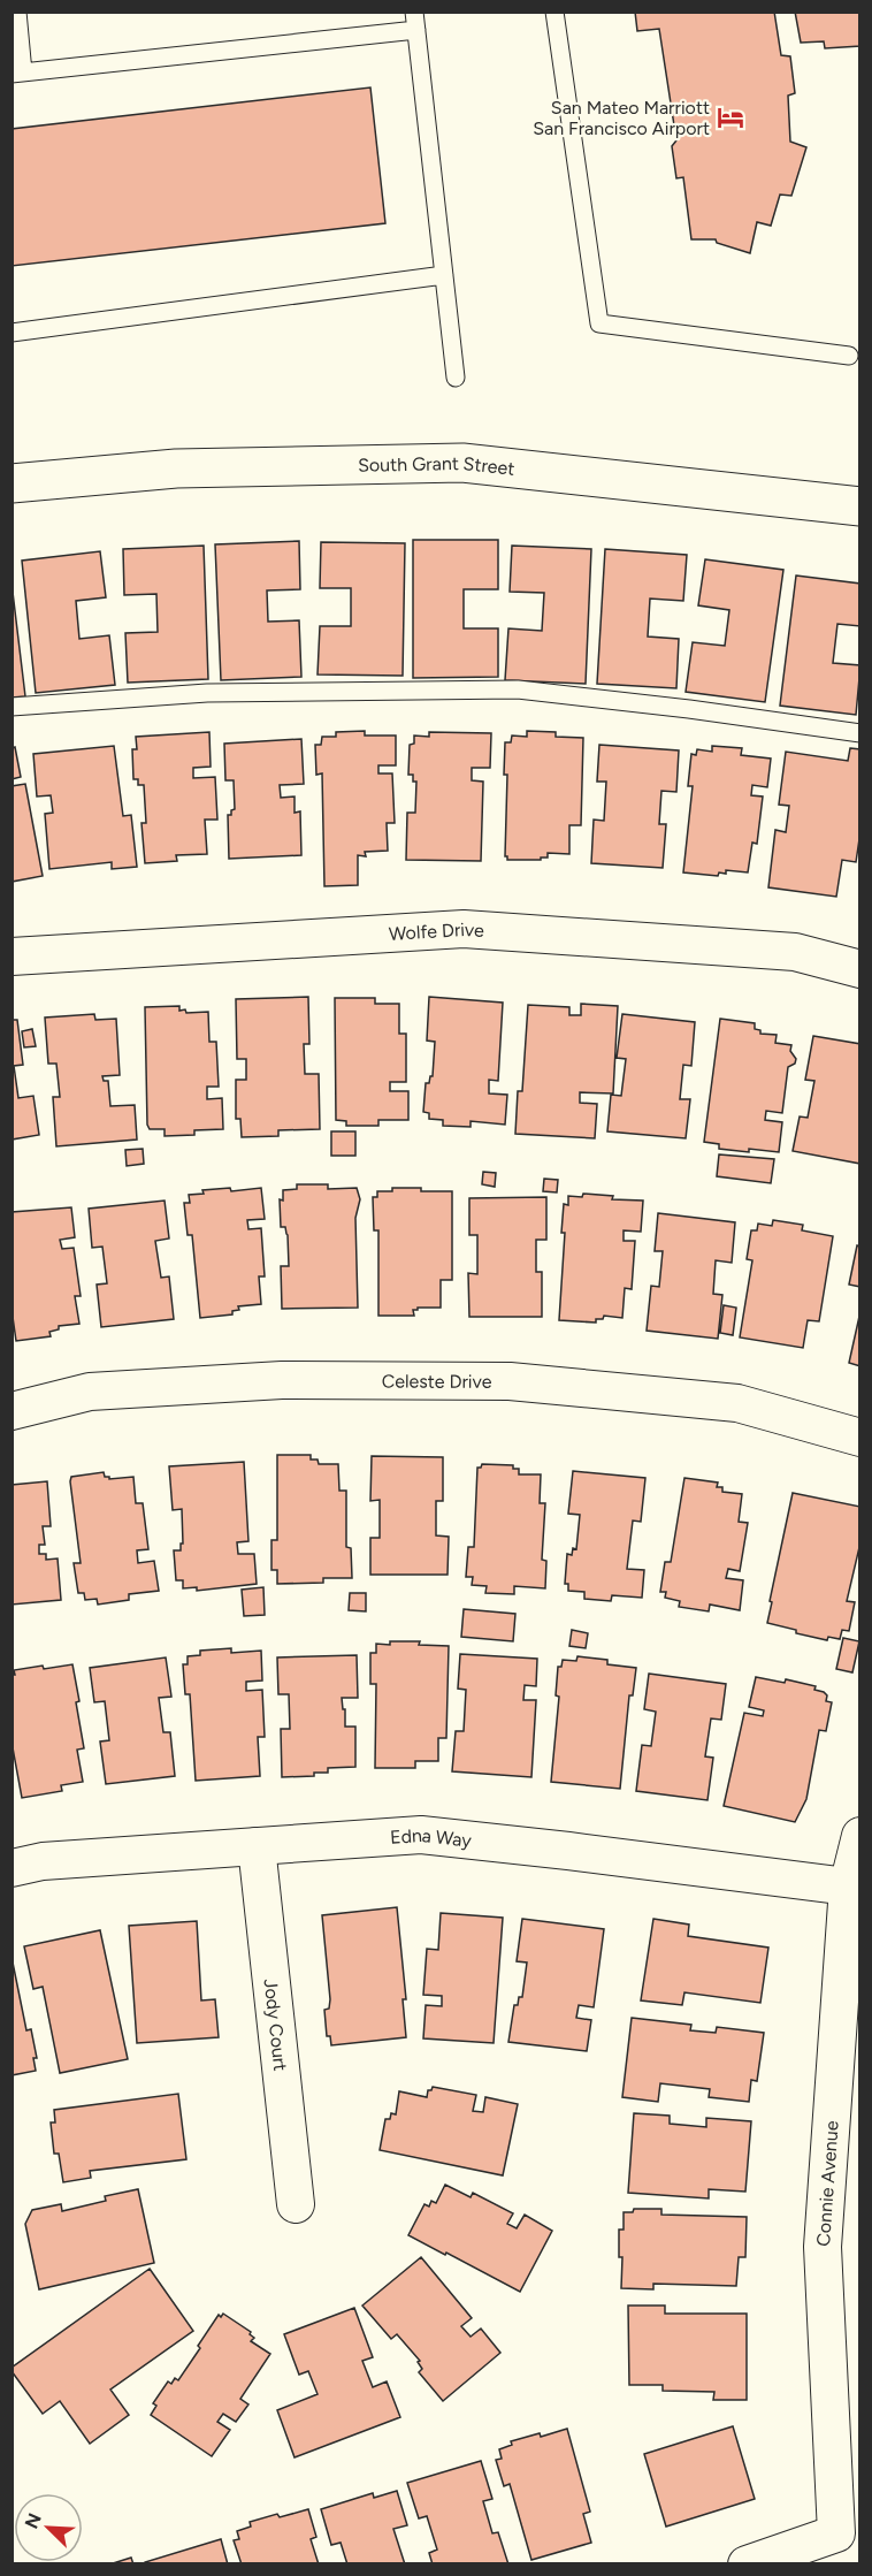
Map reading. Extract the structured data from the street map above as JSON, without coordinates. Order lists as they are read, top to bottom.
{
  "streets": {
    "street": [
      "South Grant Street",
      "Wolfe Drive",
      "Celeste Drive",
      "Edna Way",
      "Jody Court",
      "Connie Avenue"
    ]
  },
  "crossings": [
    ["Edna Way", "Jody Court"],
    ["Edna Way", "Connie Avenue"]
  ],
  "places": {
    "hotel": ["San Mateo Marriott San Francisco Airport"]
  },
  "north": "top left"
}
